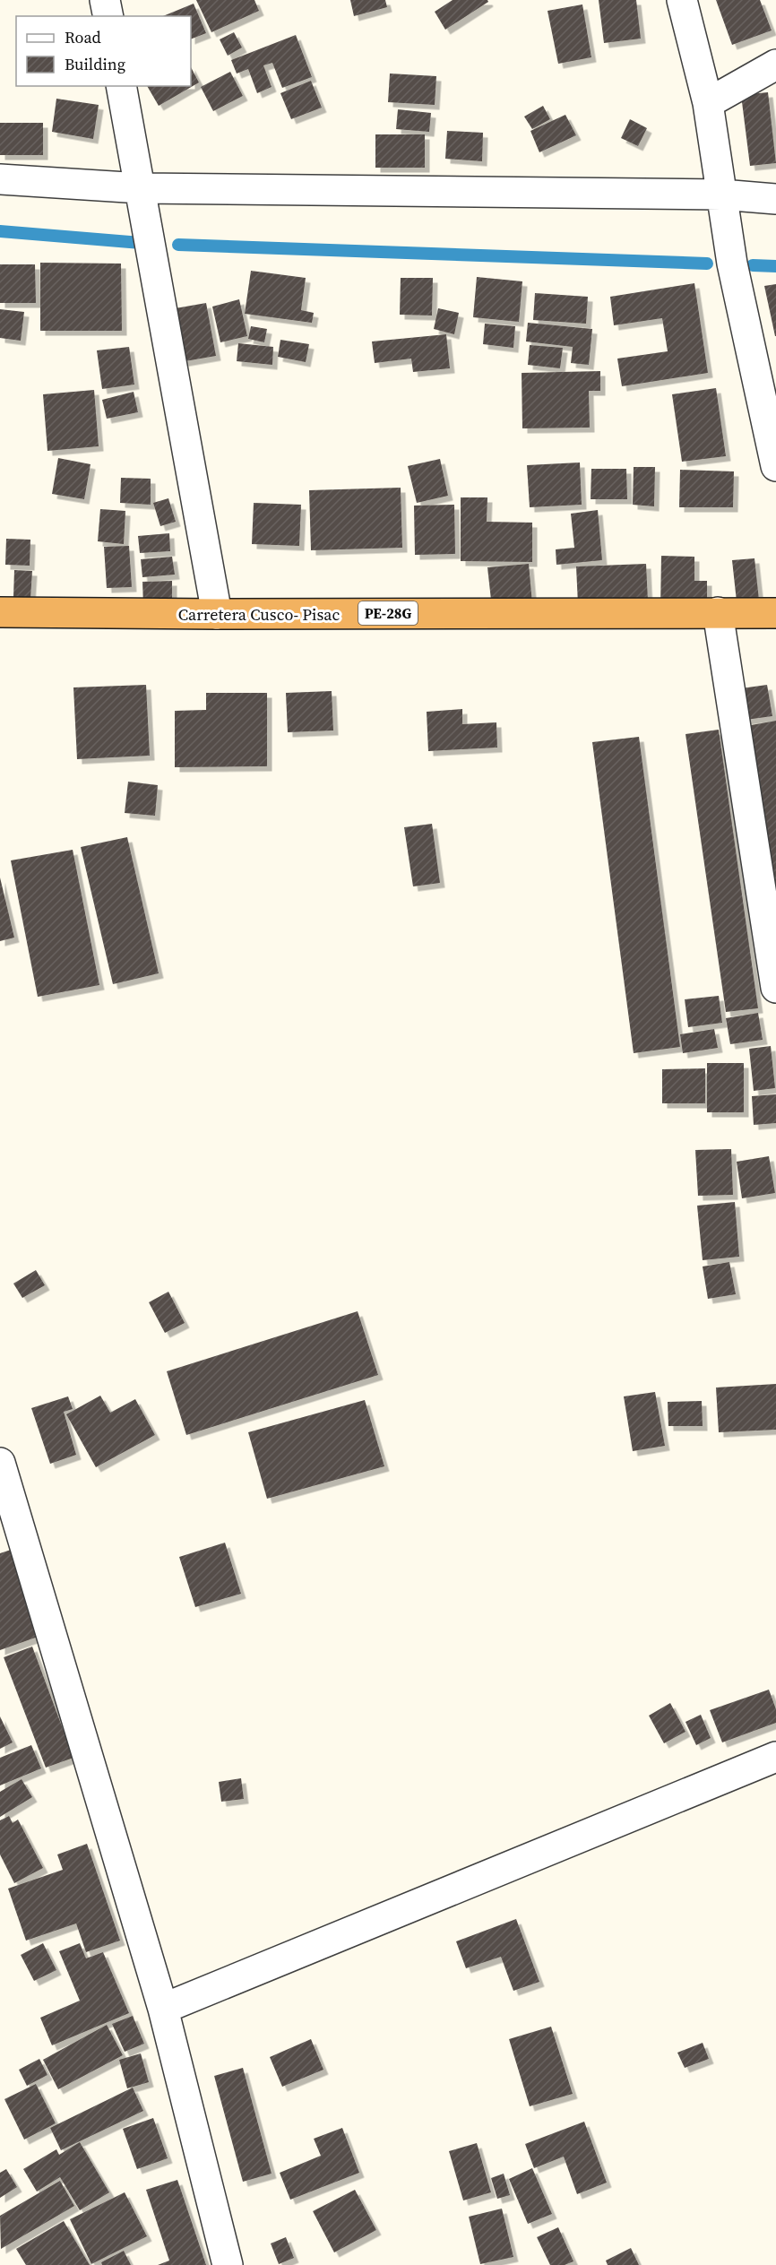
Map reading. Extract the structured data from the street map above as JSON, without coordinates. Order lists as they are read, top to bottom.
{
  "streets": {
    "highway": ["PE-28G", "Carretera Cusco- Pisac"]
  },
  "legend": ["Road", "Building"]
}
